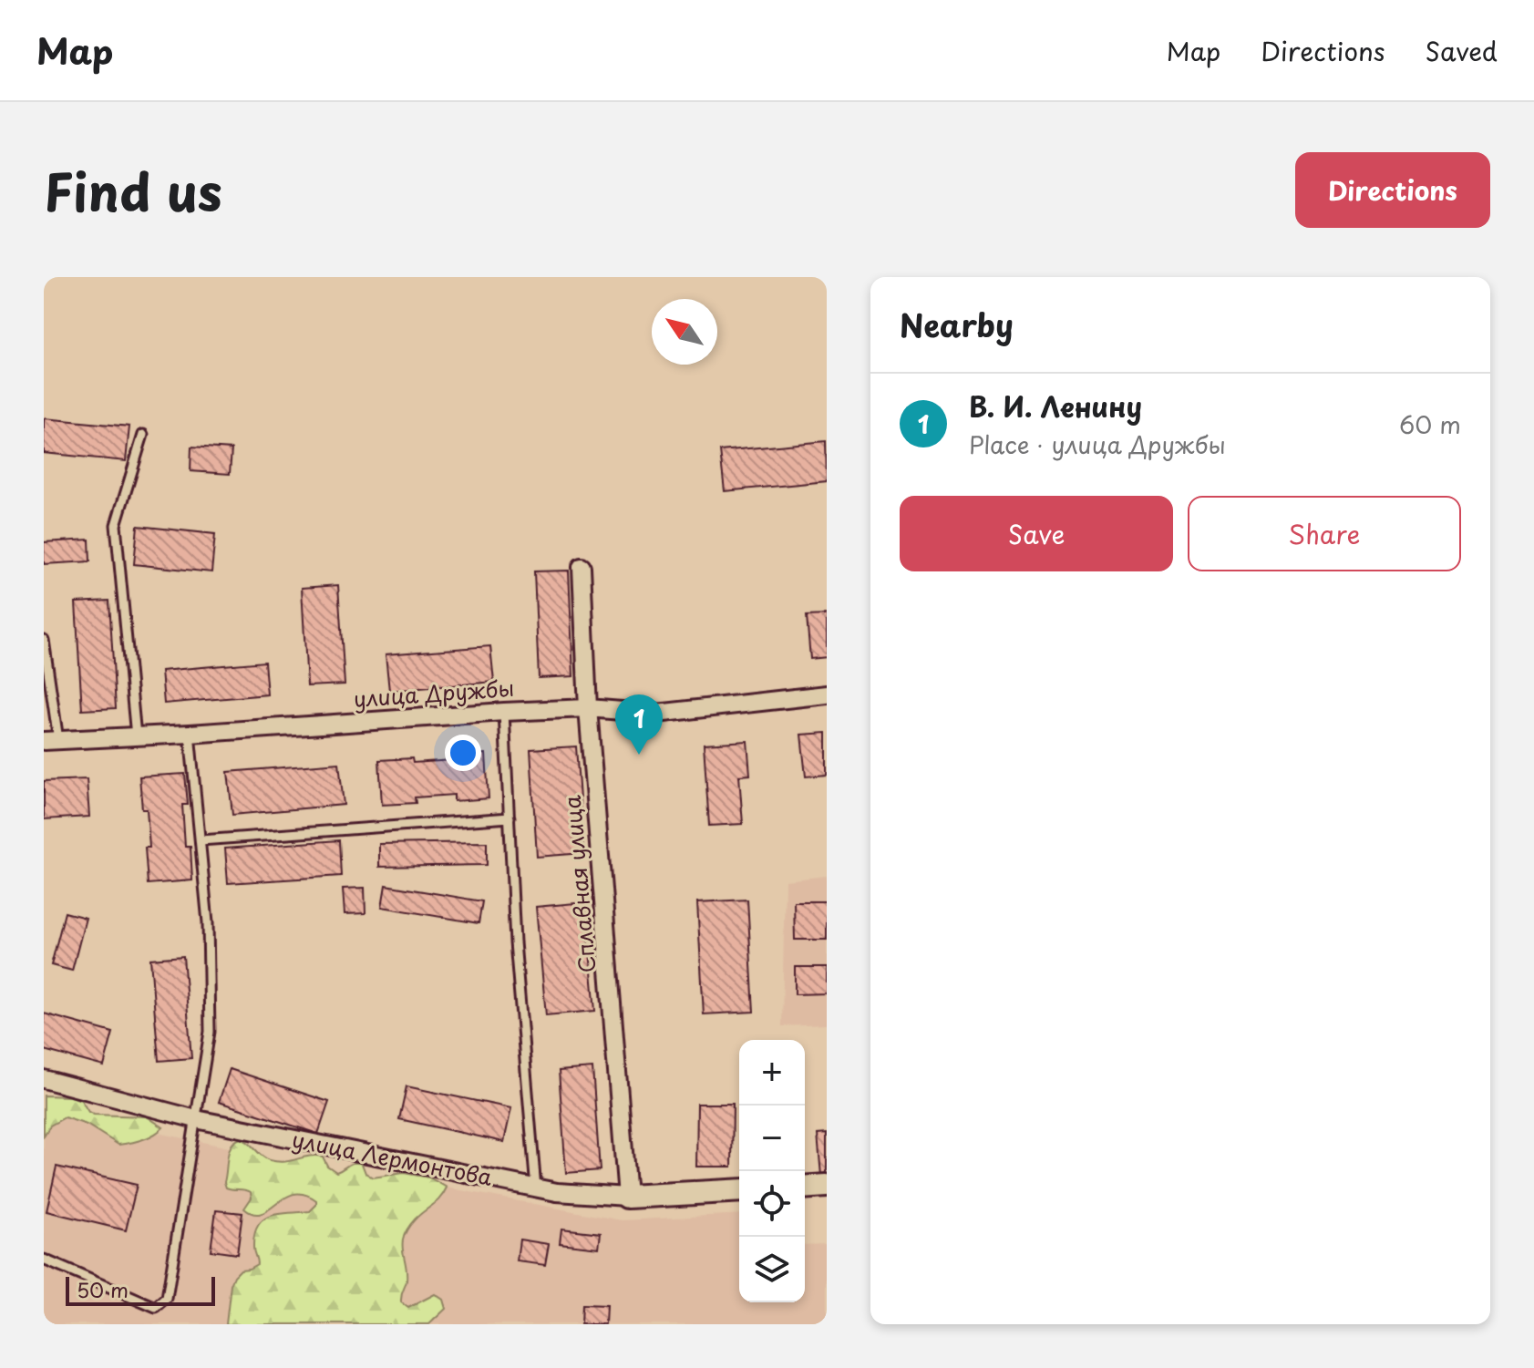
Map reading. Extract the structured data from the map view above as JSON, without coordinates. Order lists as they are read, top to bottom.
{
  "streets": {
    "street": ["улица Дружбы", "Сплавная улица", "улица Лермонтова"]
  },
  "crossings": [
    ["улица Дружбы", "Сплавная улица"],
    ["Сплавная улица", "улица Лермонтова"]
  ],
  "scale_bar": "50 m",
  "north": "top left",
  "page": {
    "header": "Map",
    "nav": ["Map", "Directions", "Saved"],
    "title": "Find us",
    "buttons": [
      "Directions",
      ["Save", "Share"]
    ],
    "heading": "Nearby",
    "list": [
      {
        "mark": "1",
        "name": "В. И. Ленину",
        "note": "Place · улица Дружбы",
        "value": "60 m"
      }
    ],
    "pins": "1",
    "map_buttons": ["+", "−"],
    "scale": "50 m"
  }
}
